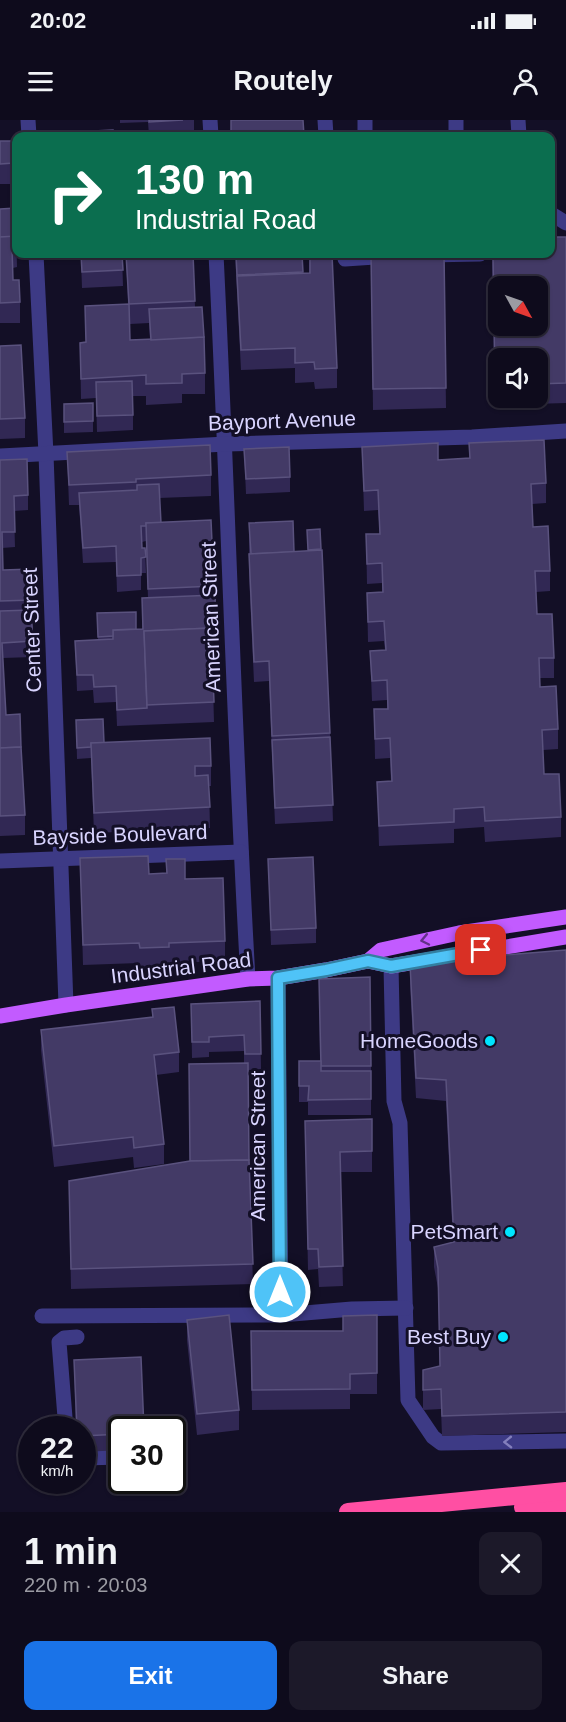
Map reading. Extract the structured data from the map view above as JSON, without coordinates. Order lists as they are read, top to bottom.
{
  "streets": {
    "main road": ["Industrial Road"],
    "street": [
      "Bayport Avenue",
      "American Street",
      "Center Street",
      "Bayside Boulevard"
    ]
  },
  "crossings": [
    ["Bayport Avenue", "American Street"],
    ["Bayport Avenue", "Center Street"],
    ["American Street", "Bayside Boulevard"],
    ["American Street", "Industrial Road"],
    ["Center Street", "Bayside Boulevard"],
    ["Center Street", "Industrial Road"]
  ],
  "places": ["HomeGoods", "PetSmart", "Best Buy"],
  "north": "bottom right",
  "page": {
    "status": "20:02",
    "header": "Routely",
    "turn": ["130 m", "Industrial Road"],
    "speed": "22 km/h",
    "limit": "30",
    "heading": ["1 min", "220 m · 20:03"],
    "buttons": ["Exit", "Share"]
  }
}
